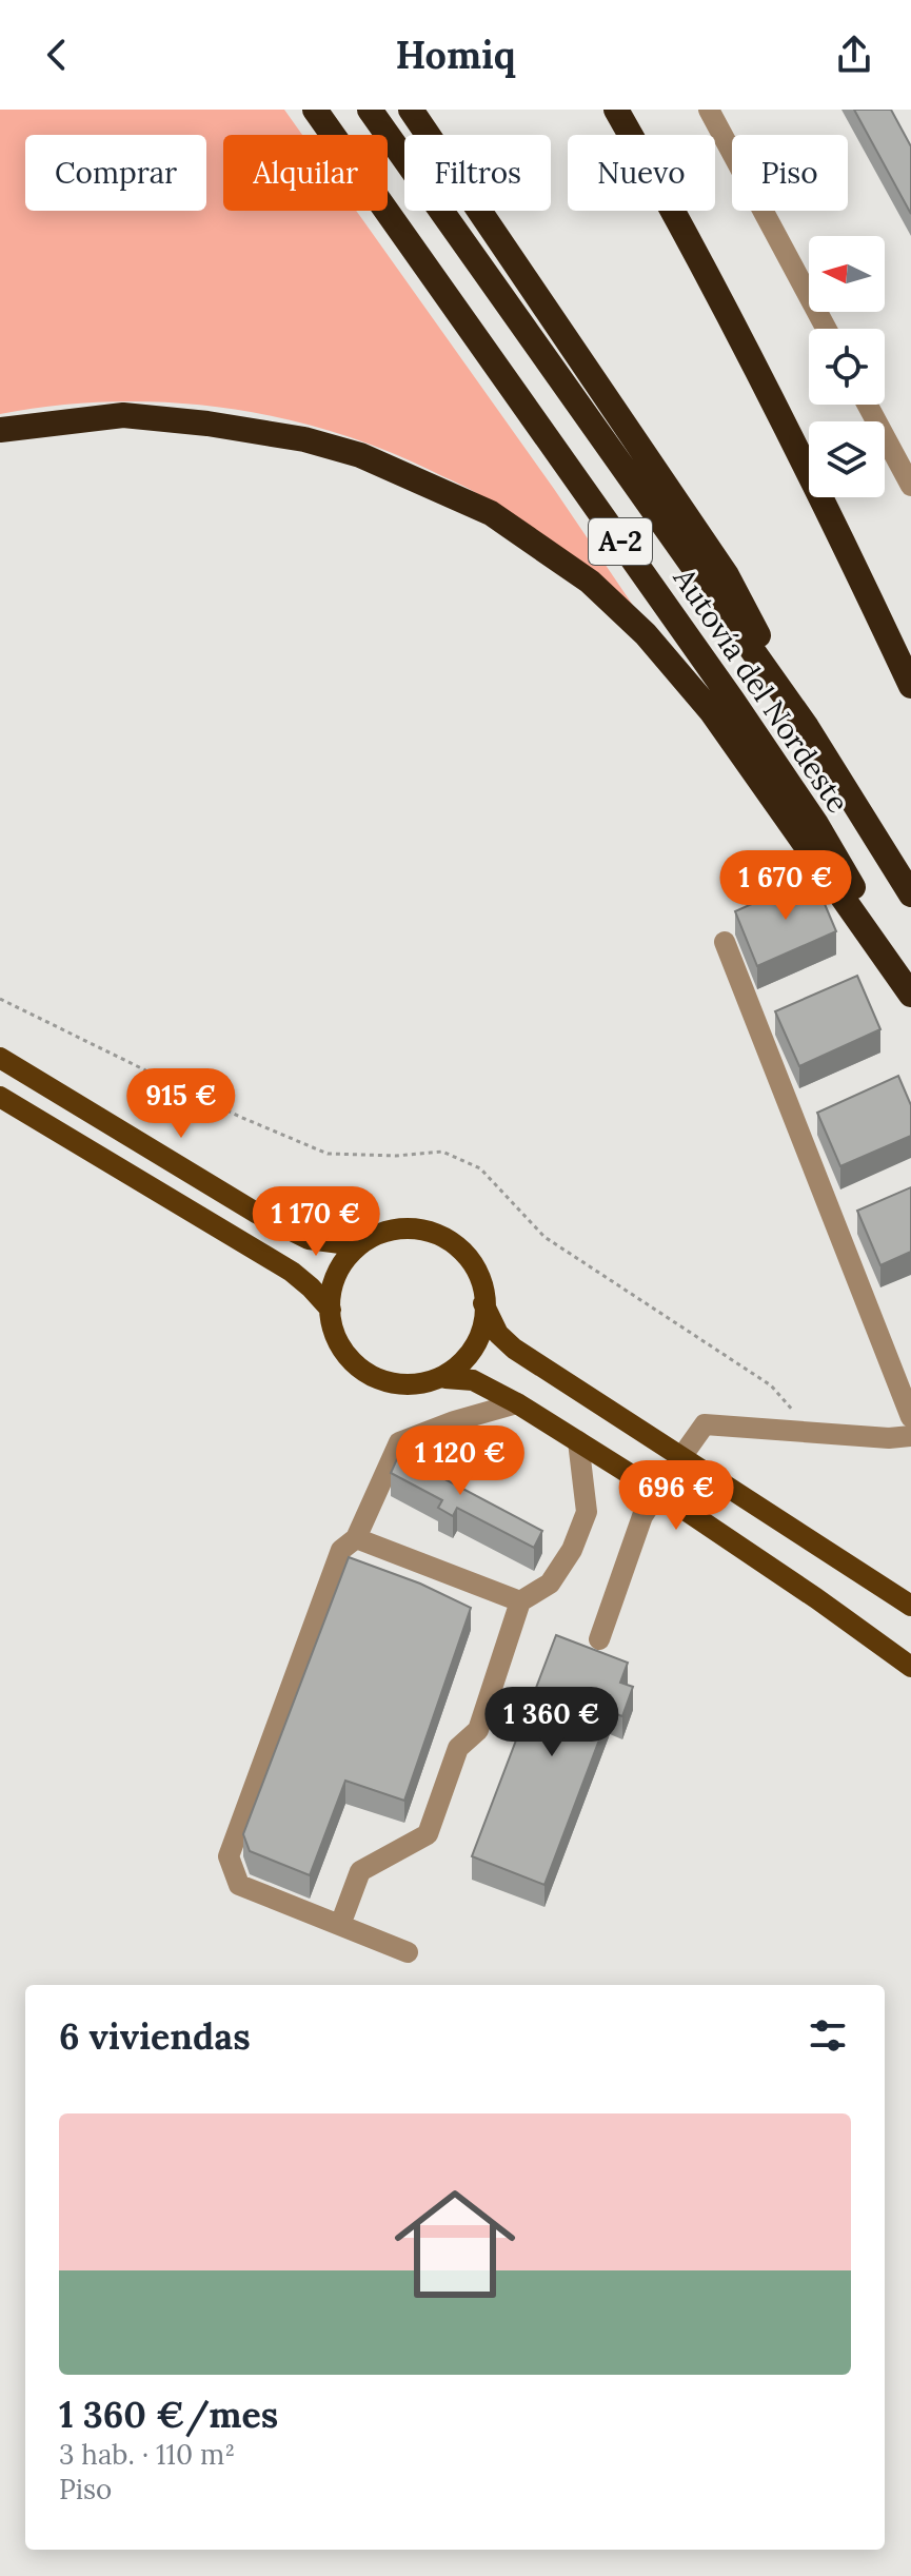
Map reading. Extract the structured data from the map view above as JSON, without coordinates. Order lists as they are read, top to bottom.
{
  "streets": {
    "highway": ["A-2", "Autovía del Nordeste"]
  },
  "north": "left",
  "page": {
    "header": "Homiq",
    "chip": [
      "Comprar",
      "Alquilar",
      "Filtros",
      "Nuevo",
      "Piso"
    ],
    "price": [
      "1 670 €",
      "915 €",
      "1 170 €",
      "1 120 €",
      "696 €",
      "1 360 €"
    ],
    "heading": "6 viviendas",
    "list": [
      {
        "name": "1 360 €/mes",
        "note": "3 hab. · 110 m² · Piso"
      }
    ]
  }
}
